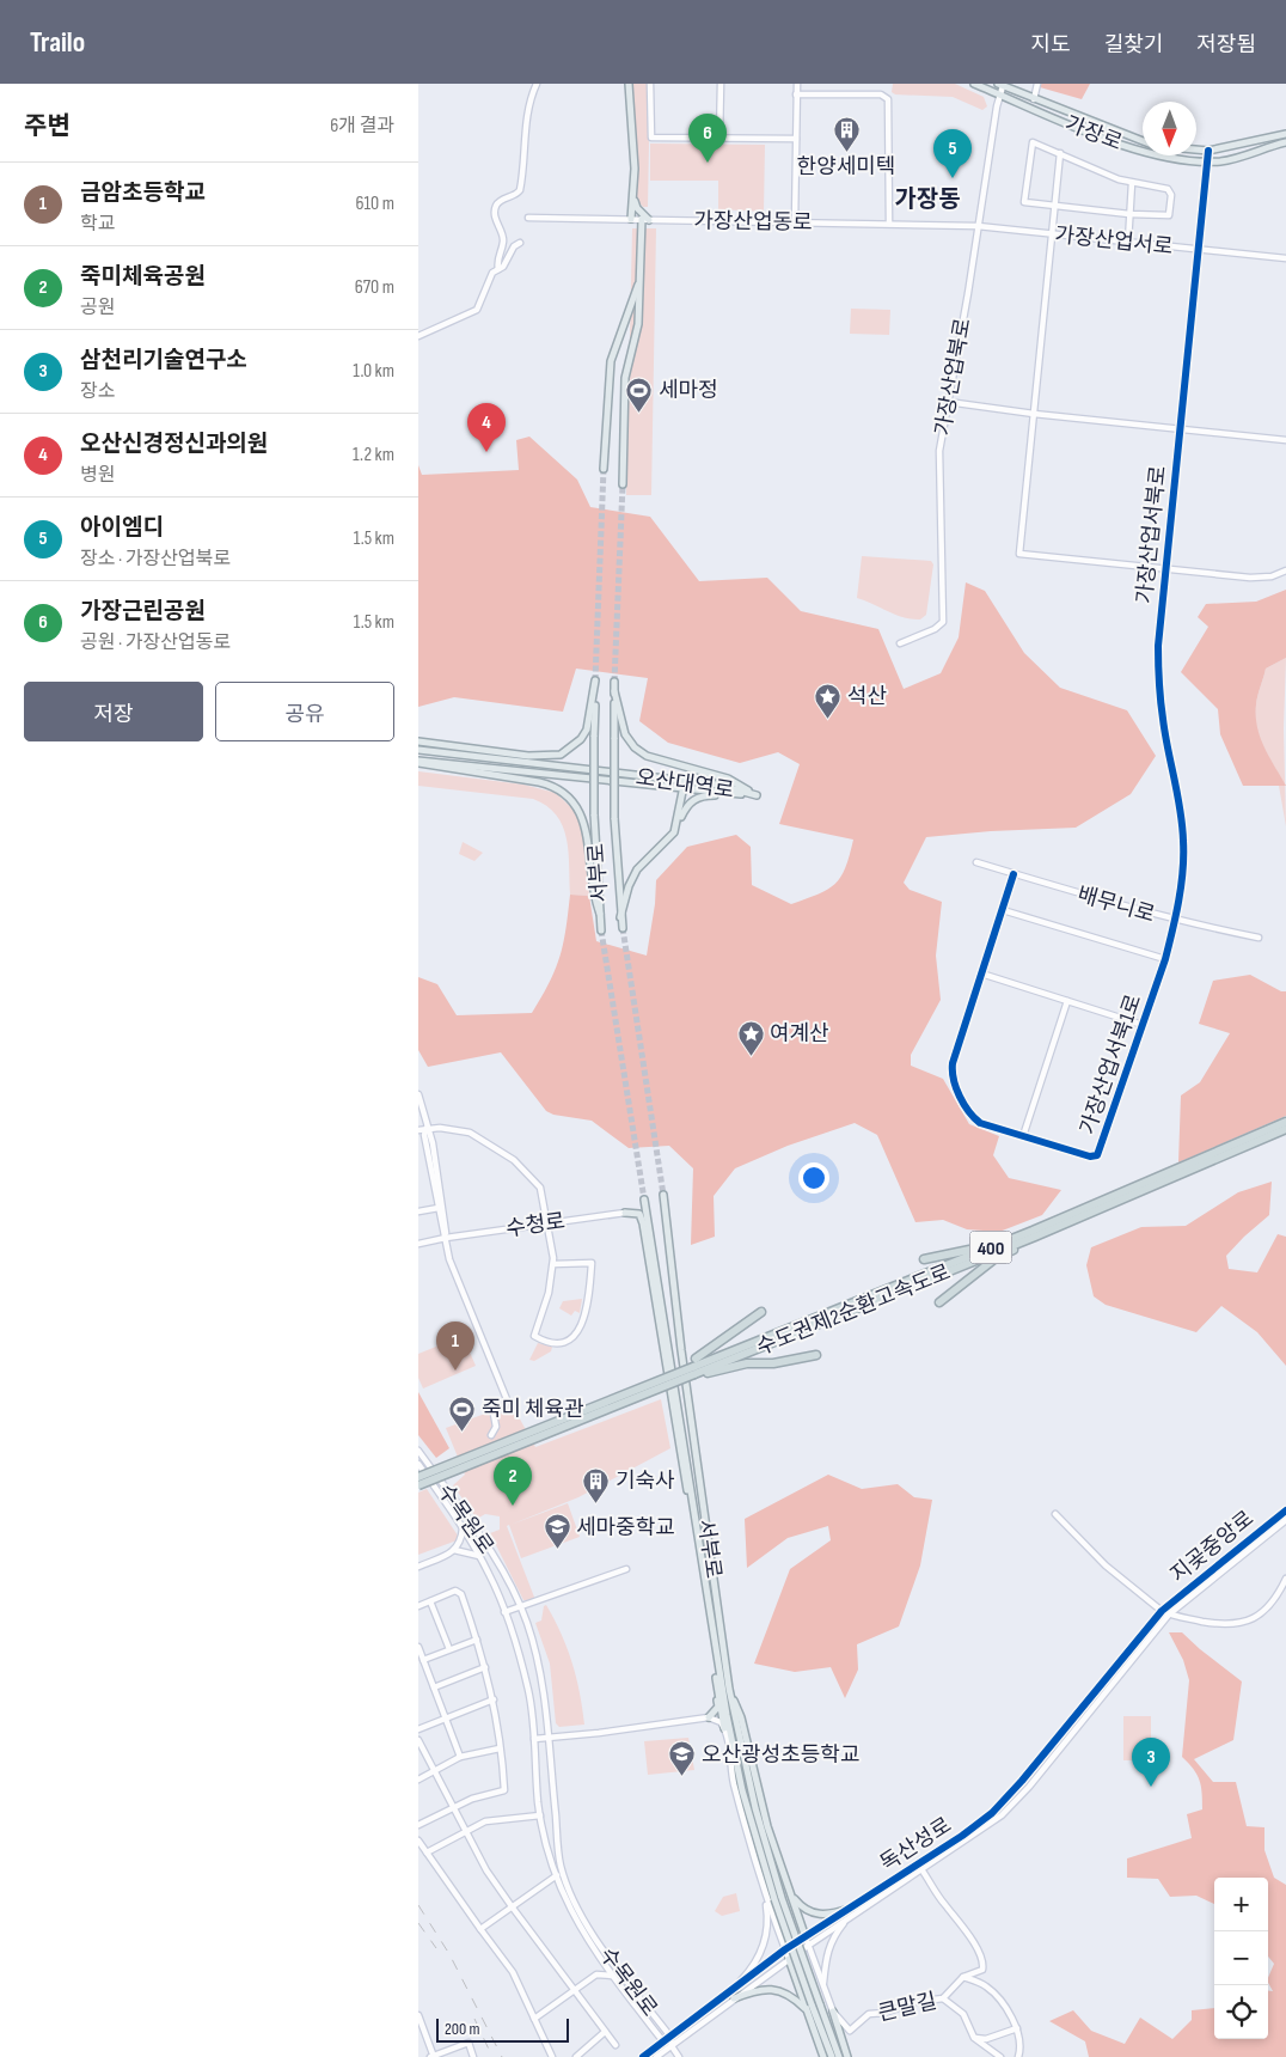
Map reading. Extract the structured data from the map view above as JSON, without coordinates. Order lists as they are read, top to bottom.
{
  "streets": {
    "highway": ["400", "수도권제2순환고속도로"],
    "main road": ["가장로", "오산대역로", "서부로"],
    "street": [
      "가장산업동로",
      "가장산업서로",
      "가장산업북로",
      "가장산업서북로",
      "배무니로",
      "가장산업서북1로",
      "수청로",
      "수목원로",
      "지곶중앙로",
      "독산성로",
      "큰말길"
    ]
  },
  "crossings": [
    ["가장로", "가장산업북로"],
    ["가장로", "가장산업서북로"],
    ["가장산업동로", "가장산업서로"],
    ["가장산업동로", "가장산업북로"],
    ["가장산업서로", "가장산업북로"],
    ["가장산업서로", "가장산업서북로"],
    ["가장산업서북로", "배무니로"],
    ["가장산업서북로", "가장산업서북1로"],
    ["배무니로", "가장산업서북1로"],
    ["400", "수도권제2순환고속도로"],
    ["수목원로", "독산성로"],
    ["지곶중앙로", "독산성로"],
    ["독산성로", "큰말길"]
  ],
  "districts": ["가장동"],
  "places": {
    "building": ["한양세미텍", "기숙사"],
    "sports": ["세마정", "죽미 체육관"],
    "place": ["석산", "여계산"],
    "school or university": ["세마중학교", "오산광성초등학교"]
  },
  "scale_bar": "200 m",
  "north": "bottom",
  "page": {
    "header": "Trailo",
    "nav": ["지도", "길찾기", "저장됨"],
    "heading": ["주변", "6개 결과"],
    "pins": [
      "6",
      "5",
      "4",
      "1",
      "2",
      "3"
    ],
    "list": [
      {
        "mark": "1",
        "name": "금암초등학교",
        "note": "학교",
        "value": "610 m"
      },
      {
        "mark": "2",
        "name": "죽미체육공원",
        "note": "공원",
        "value": "670 m"
      },
      {
        "mark": "3",
        "name": "삼천리기술연구소",
        "note": "장소",
        "value": "1.0 km"
      },
      {
        "mark": "4",
        "name": "오산신경정신과의원",
        "note": "병원",
        "value": "1.2 km"
      },
      {
        "mark": "5",
        "name": "아이엠디",
        "note": "장소 · 가장산업북로",
        "value": "1.5 km"
      },
      {
        "mark": "6",
        "name": "가장근린공원",
        "note": "공원 · 가장산업동로",
        "value": "1.5 km"
      }
    ],
    "buttons": ["저장", "공유"],
    "map_buttons": ["+", "−"],
    "scale": "200 m"
  }
}
